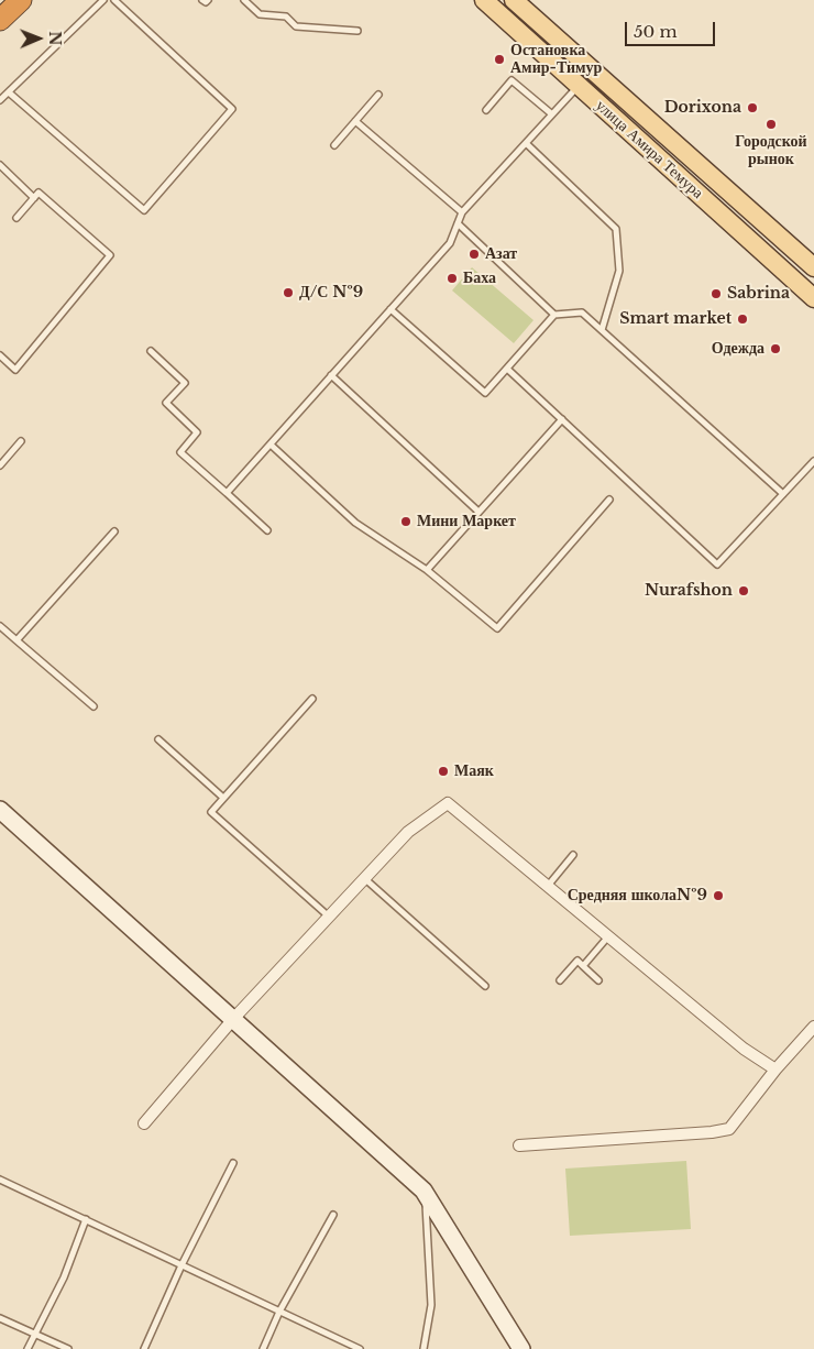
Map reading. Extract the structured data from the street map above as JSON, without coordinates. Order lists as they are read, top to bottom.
{
  "streets": {
    "main road": ["улица Амира Темура"]
  },
  "places": [
    "Остановка Амир-Тимур",
    "Dorixona",
    "Городской рынок",
    "Азат",
    "Баха",
    "Д/С №9",
    "Sabrina",
    "Smart market",
    "Одежда",
    "Мини Маркет",
    "Nurafshon",
    "Маяк",
    "Средняя школа№9"
  ],
  "scale_bar": "50 m",
  "north": "right"
}
